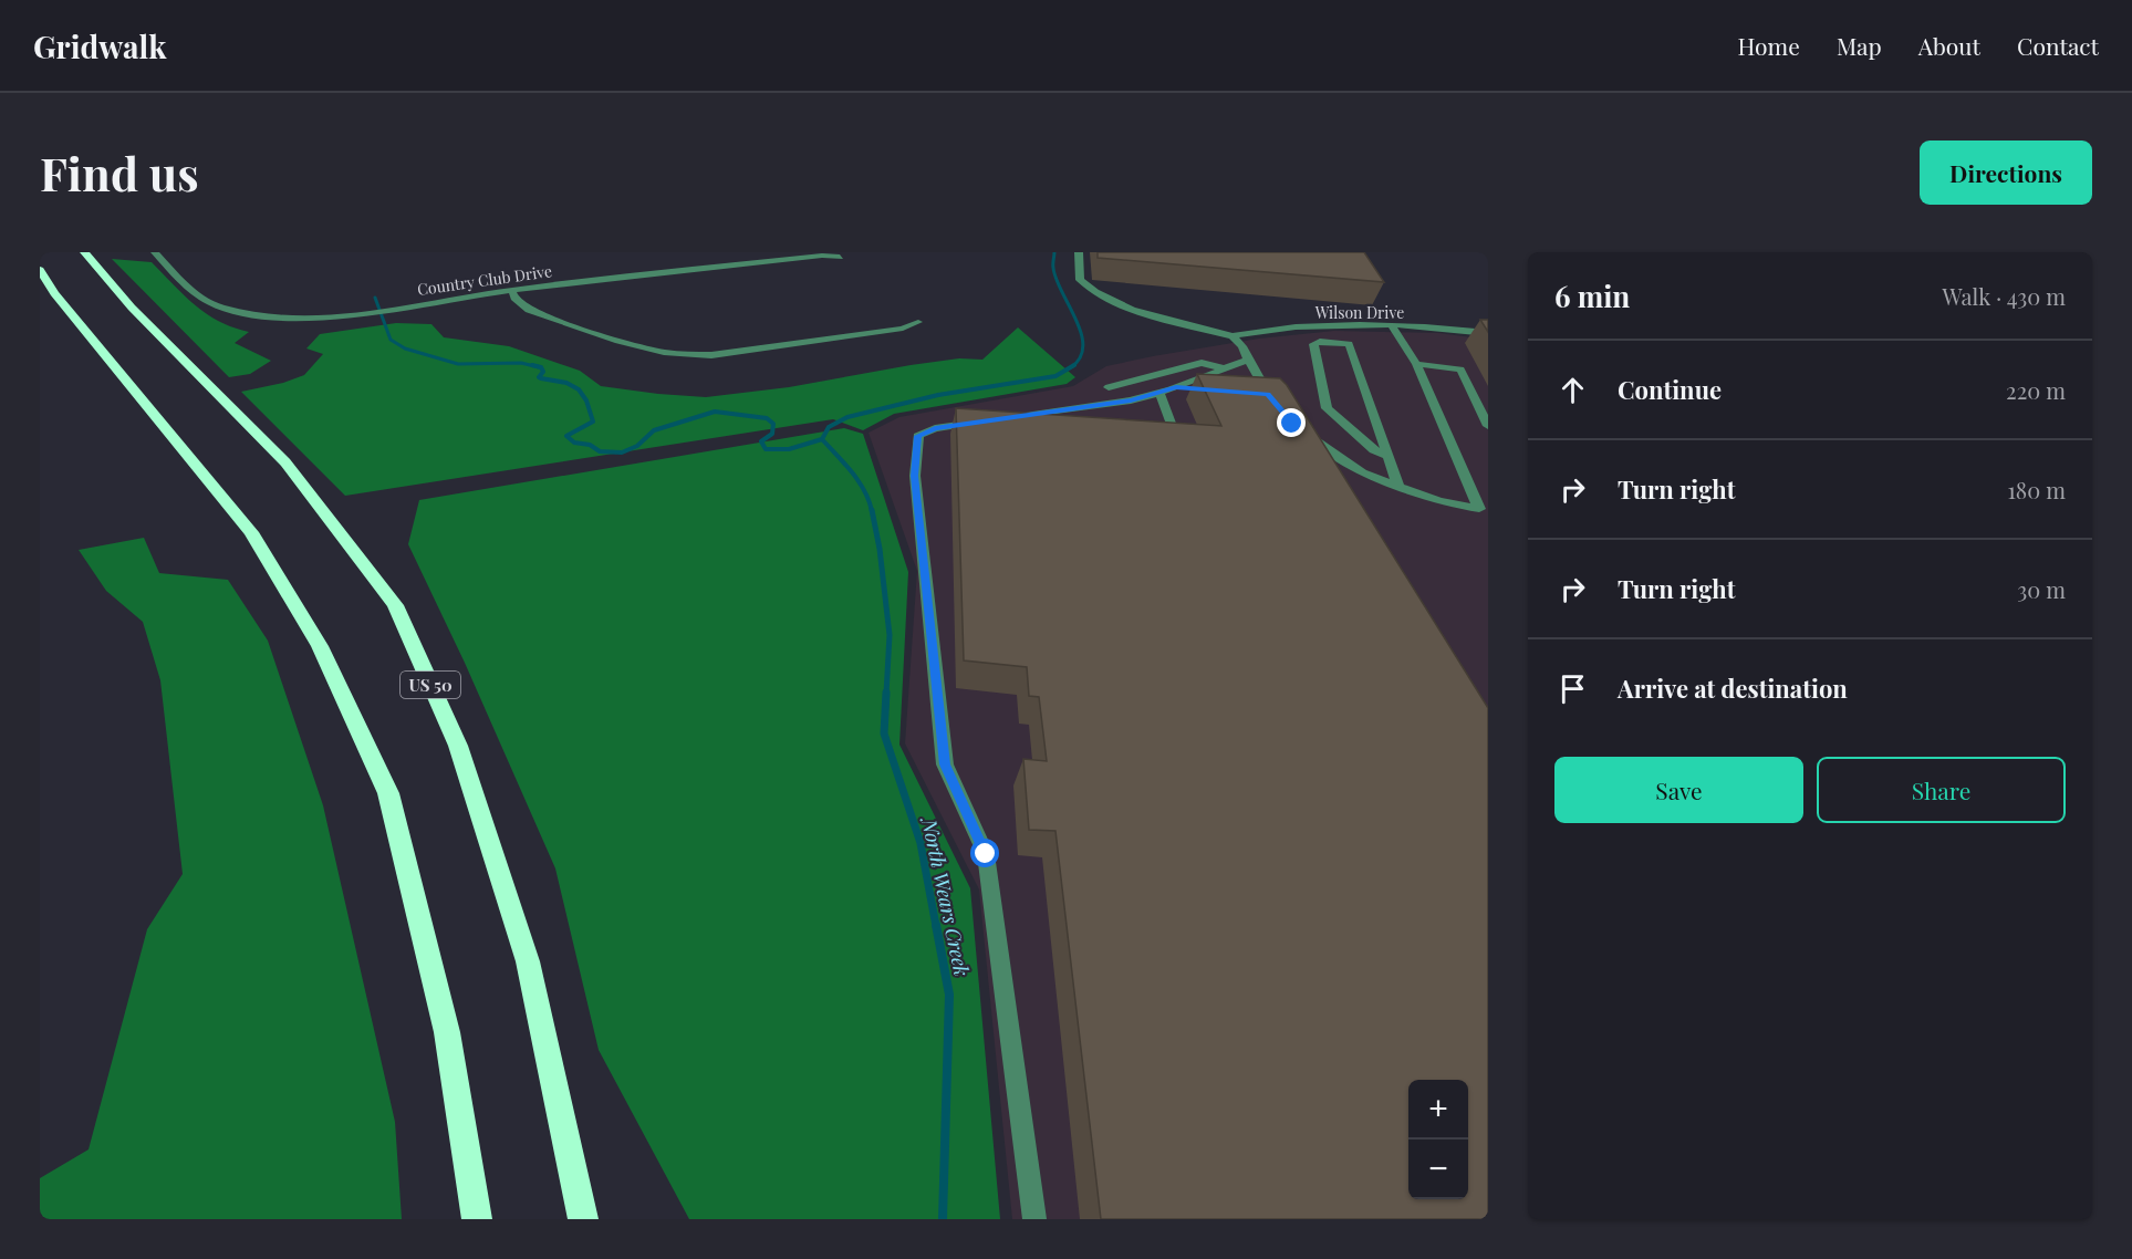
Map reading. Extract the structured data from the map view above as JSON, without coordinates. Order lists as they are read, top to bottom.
{
  "streets": {
    "highway": ["US 50"],
    "street": ["Country Club Drive", "Wilson Drive"]
  },
  "water": ["North Wears Creek"],
  "page": {
    "header": "Gridwalk",
    "nav": [
      "Home",
      "Map",
      "About",
      "Contact"
    ],
    "buttons": [
      "Directions",
      ["Save", "Share"]
    ],
    "title": "Find us",
    "heading": ["6 min", "Walk · 430 m"],
    "list": [
      ["Continue", "220 m"],
      ["Turn right", "180 m"],
      ["Turn right", "30 m"],
      "Arrive at destination"
    ],
    "map_buttons": ["+", "−"]
  }
}
